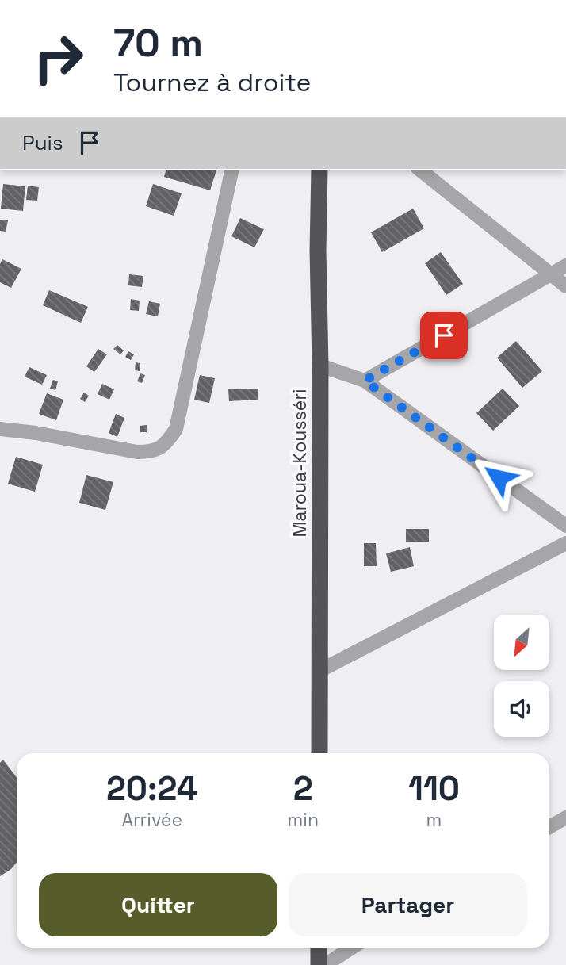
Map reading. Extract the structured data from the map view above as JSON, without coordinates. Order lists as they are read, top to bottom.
{
  "streets": {
    "highway": ["Maroua-Kousséri"]
  },
  "north": "bottom left",
  "page": {
    "turn": ["70 m", "Tournez à droite"],
    "then": "Puis",
    "eta": [
      "20:24",
      "Arrivée",
      "2",
      "min",
      "110",
      "m"
    ],
    "buttons": ["Quitter", "Partager"]
  }
}
